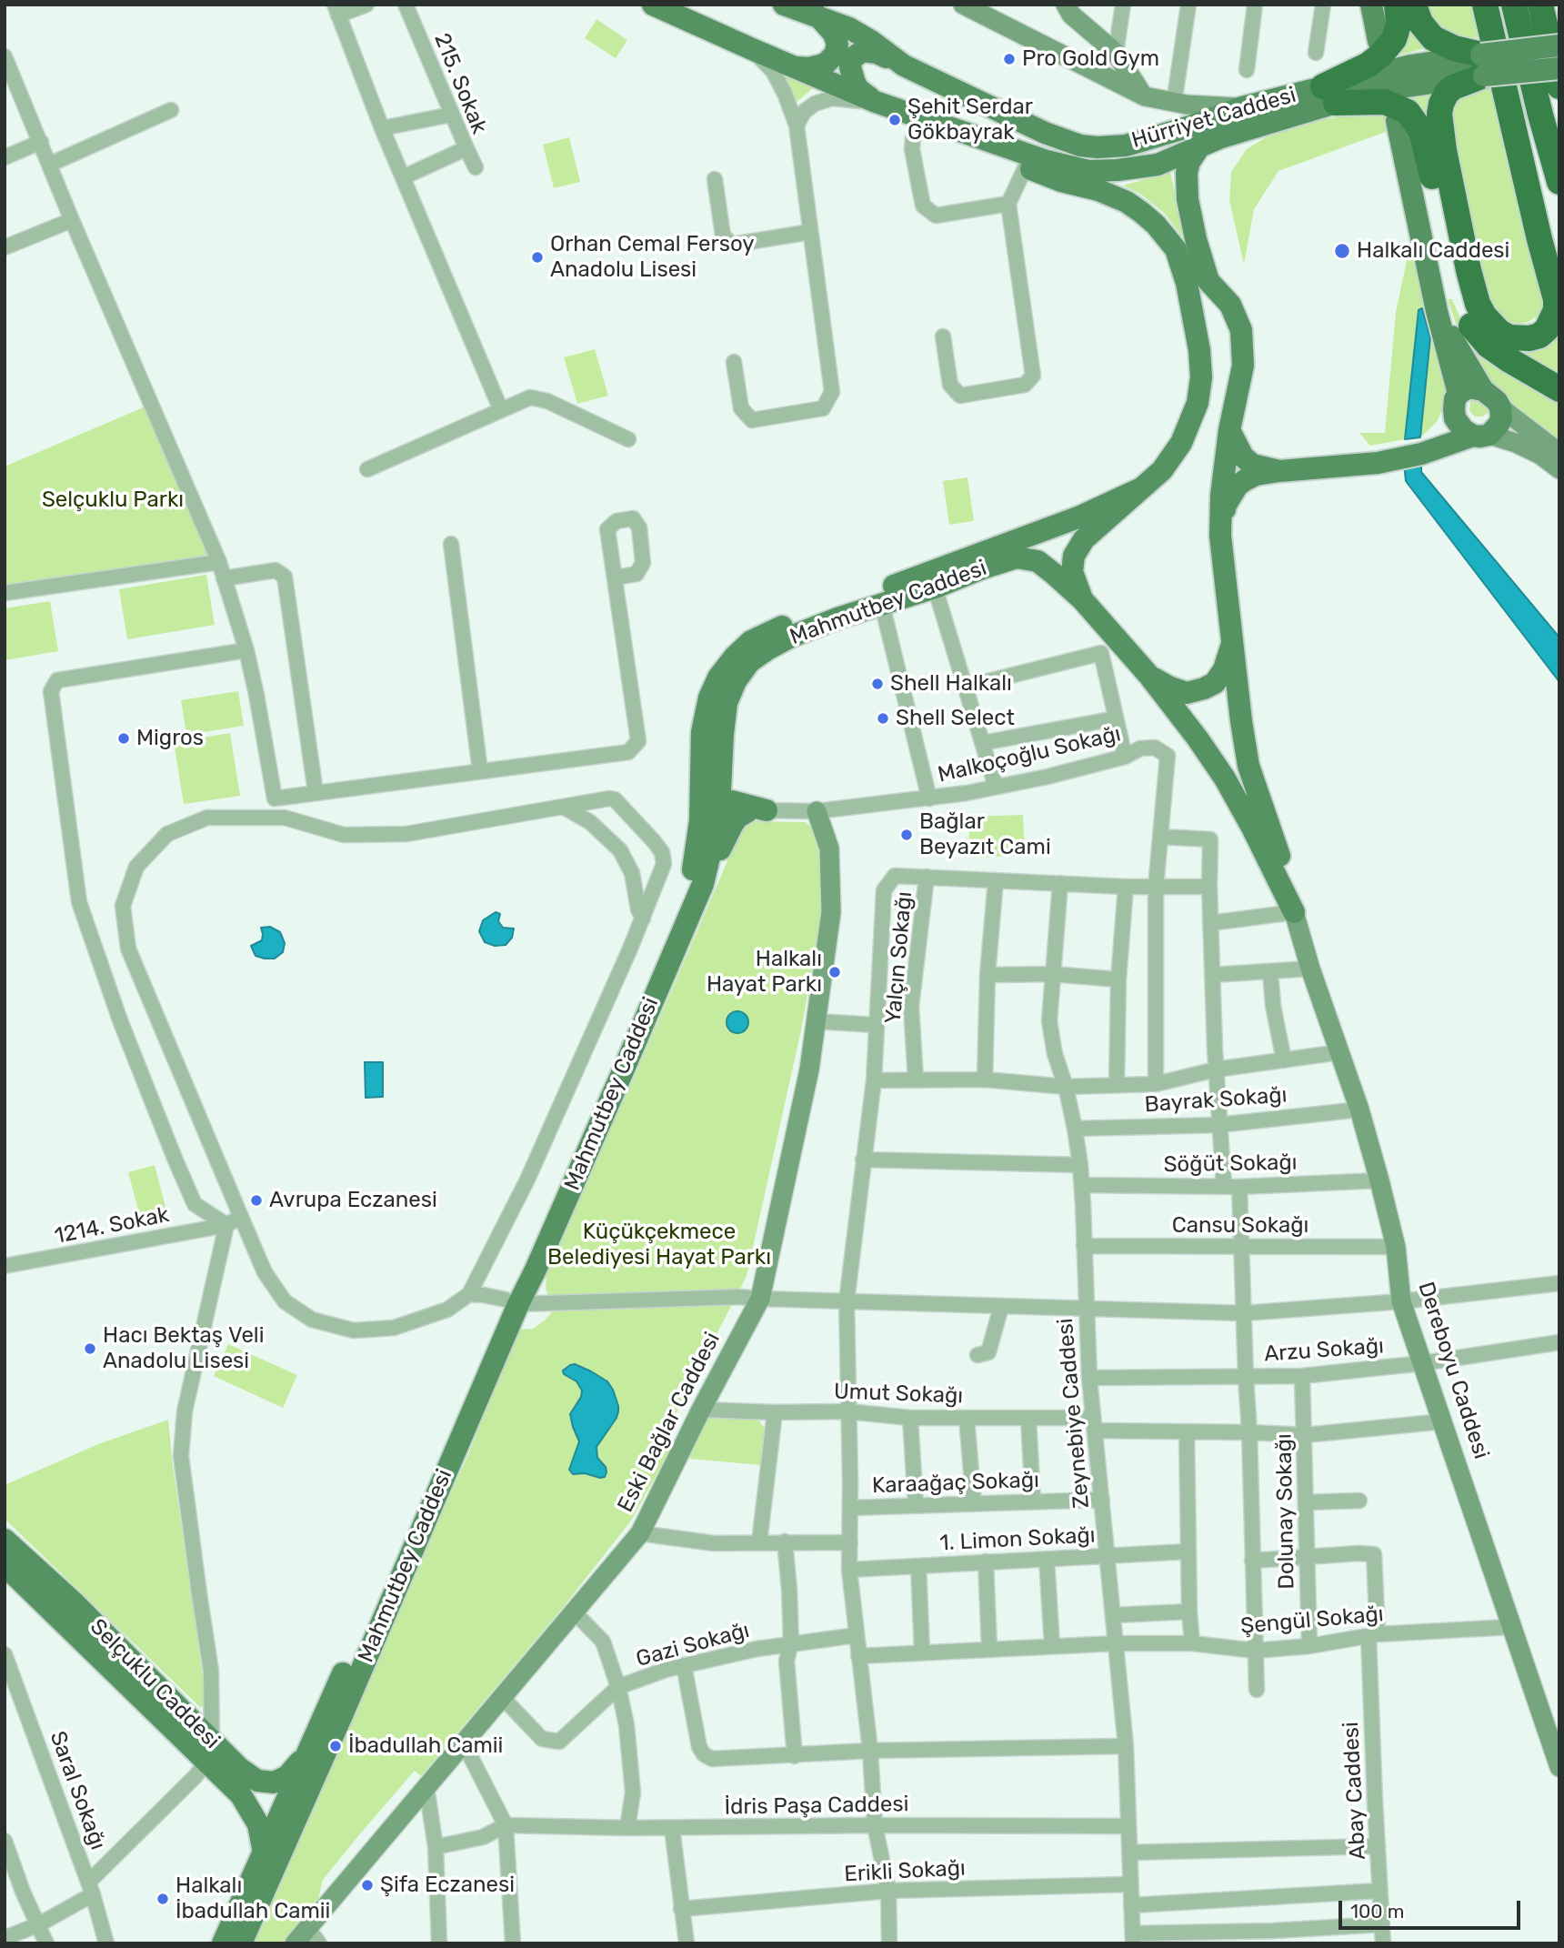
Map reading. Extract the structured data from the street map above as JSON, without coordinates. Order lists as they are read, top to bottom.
{
  "streets": {
    "main road": [
      "Hürriyet Caddesi",
      "Mahmutbey Caddesi",
      "Dereboyu Caddesi",
      "Eski Bağlar Caddesi",
      "Selçuklu Caddesi"
    ],
    "street": [
      "215. Sokak",
      "Malkoçoğlu Sokağı",
      "Yalçın Sokağı",
      "Bayrak Sokağı",
      "Söğüt Sokağı",
      "1214. Sokak",
      "Cansu Sokağı",
      "Arzu Sokağı",
      "Umut Sokağı",
      "Zeynebiye Caddesi",
      "Karaağaç Sokağı",
      "Dolunay Sokağı",
      "1. Limon Sokağı",
      "Şengül Sokağı",
      "Gazi Sokağı",
      "Saral Sokağı",
      "Abay Caddesi",
      "İdris Paşa Caddesi",
      "Erikli Sokağı"
    ]
  },
  "crossings": [
    ["Mahmutbey Caddesi", "Dereboyu Caddesi"],
    ["Mahmutbey Caddesi", "Selçuklu Caddesi"],
    ["Malkoçoğlu Sokağı", "Eski Bağlar Caddesi"],
    ["Bayrak Sokağı", "Dereboyu Caddesi"],
    ["Bayrak Sokağı", "Zeynebiye Caddesi"],
    ["Söğüt Sokağı", "Dereboyu Caddesi"],
    ["Söğüt Sokağı", "Zeynebiye Caddesi"],
    ["Cansu Sokağı", "Dereboyu Caddesi"],
    ["Cansu Sokağı", "Zeynebiye Caddesi"],
    ["Arzu Sokağı", "Dereboyu Caddesi"],
    ["Arzu Sokağı", "Zeynebiye Caddesi"],
    ["Arzu Sokağı", "Dolunay Sokağı"],
    ["Dereboyu Caddesi", "Umut Sokağı"],
    ["Dereboyu Caddesi", "Şengül Sokağı"],
    ["Umut Sokağı", "Zeynebiye Caddesi"],
    ["Umut Sokağı", "Eski Bağlar Caddesi"],
    ["Umut Sokağı", "Dolunay Sokağı"],
    ["Zeynebiye Caddesi", "Karaağaç Sokağı"],
    ["Zeynebiye Caddesi", "1. Limon Sokağı"],
    ["Zeynebiye Caddesi", "Şengül Sokağı"],
    ["Zeynebiye Caddesi", "İdris Paşa Caddesi"],
    ["Zeynebiye Caddesi", "Erikli Sokağı"],
    ["Eski Bağlar Caddesi", "Gazi Sokağı"],
    ["Dolunay Sokağı", "Şengül Sokağı"],
    ["Dolunay Sokağı", "Abay Caddesi"],
    ["Şengül Sokağı", "Abay Caddesi"]
  ],
  "parks": ["Selçuklu Parkı", "Küçükçekmece Belediyesi Hayat Parkı"],
  "places": [
    "Pro Gold Gym",
    "Şehit Serdar Gökbayrak",
    "Halkalı Caddesi",
    "Orhan Cemal Fersoy Anadolu Lisesi",
    "Shell Halkalı",
    "Shell Select",
    "Migros",
    "Bağlar Beyazıt Cami",
    "Halkalı Hayat Parkı",
    "Avrupa Eczanesi",
    "Hacı Bektaş Veli Anadolu Lisesi",
    "İbadullah Camii",
    "Şifa Eczanesi",
    "Halkalı İbadullah Camii"
  ],
  "scale_bar": "100 m"
}
